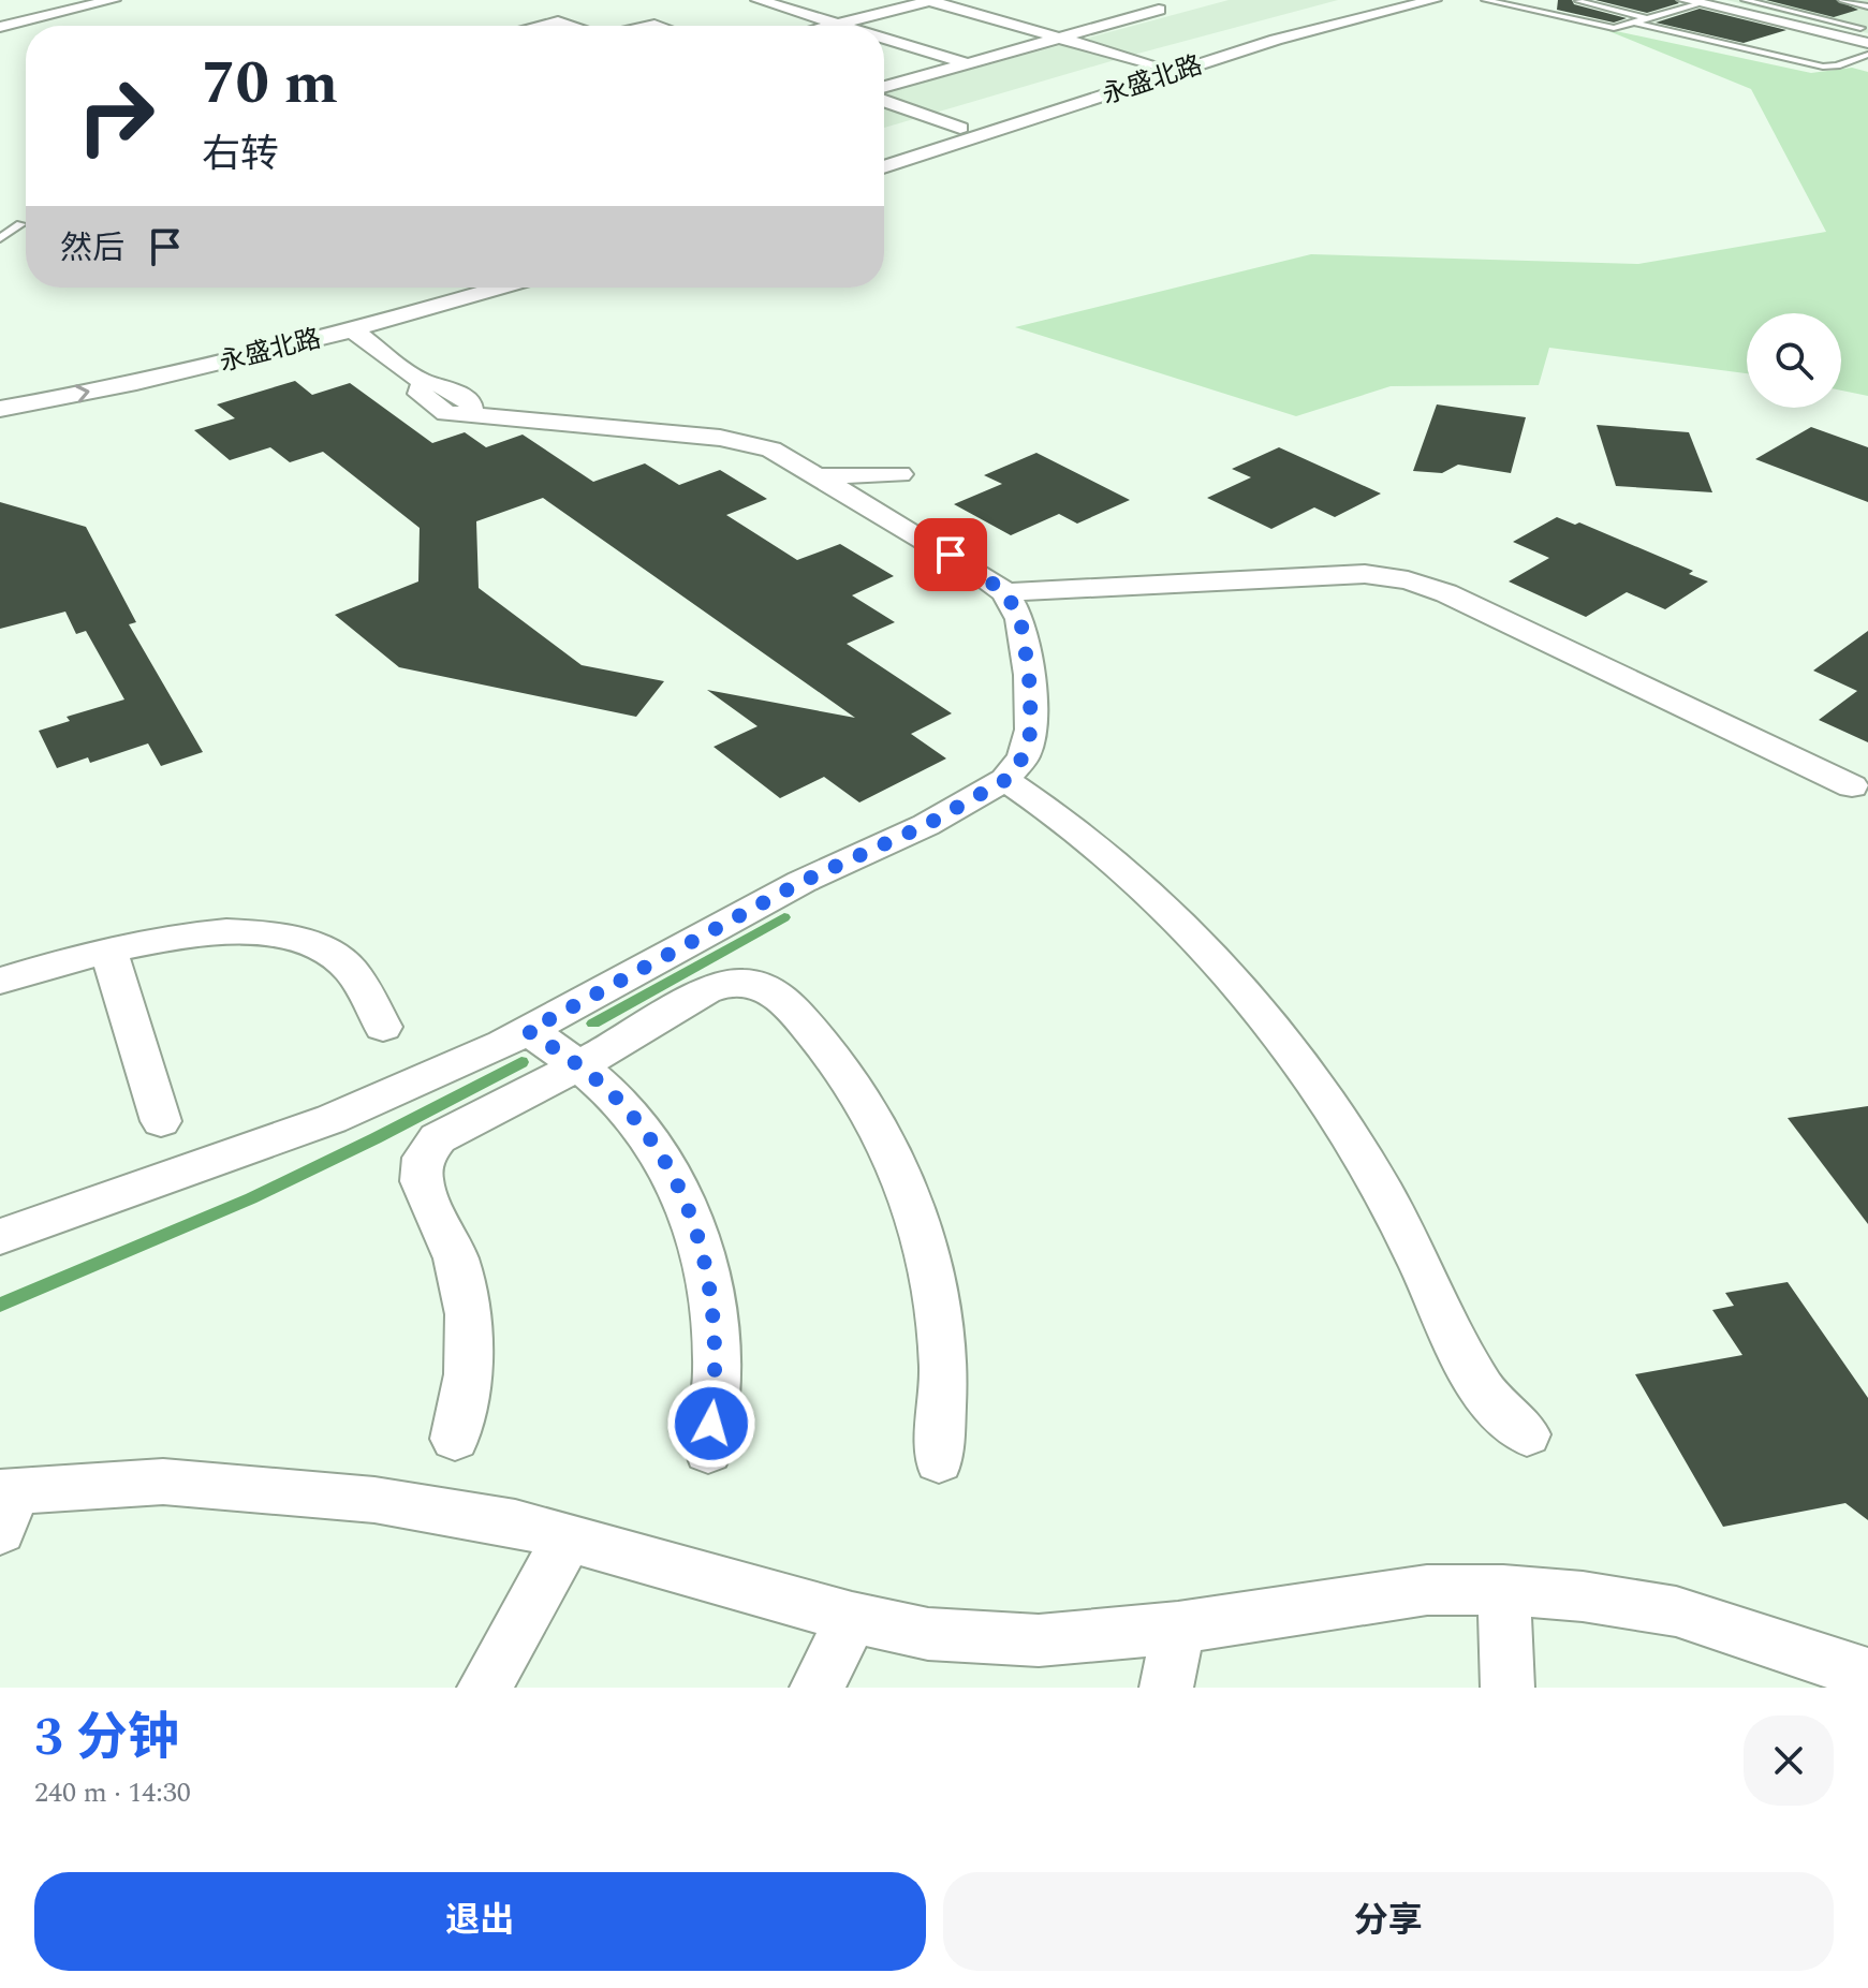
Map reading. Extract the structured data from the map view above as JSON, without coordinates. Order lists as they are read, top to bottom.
{
  "streets": {
    "street": ["永盛北路"]
  },
  "page": {
    "turn": ["70 m", "右转"],
    "then": "然后",
    "heading": ["3 分钟", "240 m · 14:30"],
    "buttons": ["退出", "分享"]
  }
}
